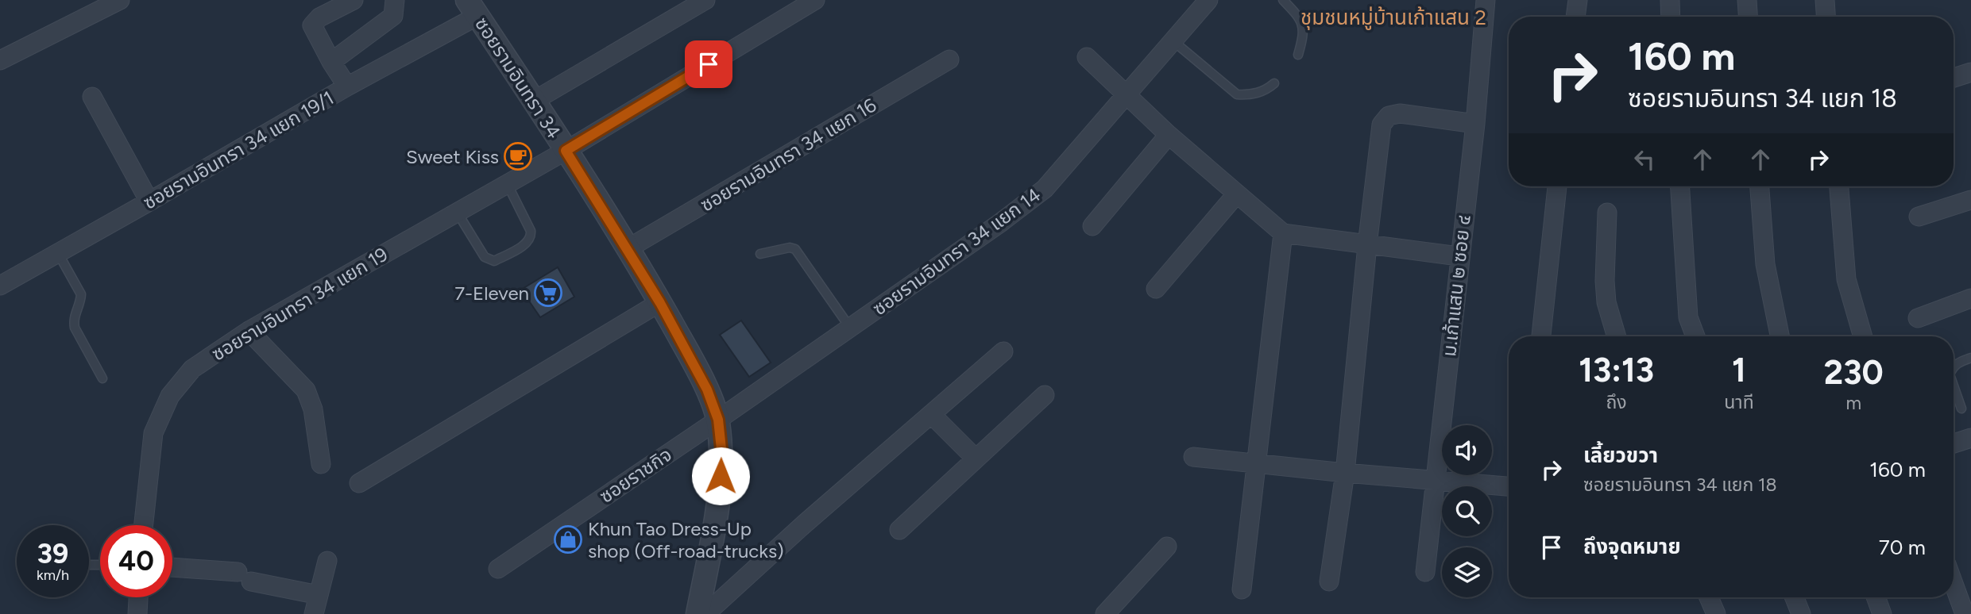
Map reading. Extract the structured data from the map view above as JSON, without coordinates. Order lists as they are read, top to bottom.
{
  "streets": {
    "street": [
      "ซอยรามอินทรา 34",
      "ซอยรามอินทรา 34 แยก 19/1",
      "ซอยรามอินทรา 34 แยก 16",
      "ซอยรามอินทรา 34 แยก 14",
      "ม.เก้าแสน ๒ ซอย ๔",
      "ซอยรามอินทรา 34 แยก 19",
      "ซอยราชกิจ"
    ]
  },
  "crossings": [
    ["ซอยรามอินทรา 34", "ซอยรามอินทรา 34 แยก 19/1"],
    ["ซอยรามอินทรา 34", "ซอยรามอินทรา 34 แยก 16"],
    ["ซอยรามอินทรา 34", "ซอยรามอินทรา 34 แยก 14"],
    ["ซอยรามอินทรา 34", "ซอยรามอินทรา 34 แยก 19"],
    ["ซอยรามอินทรา 34", "ซอยราชกิจ"],
    ["ซอยรามอินทรา 34 แยก 14", "ซอยราชกิจ"]
  ],
  "districts": ["ชุมชนหมู่บ้านเก้าแสน 2"],
  "places": {
    "cafe": ["Sweet Kiss"],
    "supermarket": ["7-Eleven"],
    "shop": ["Khun Tao Dress-Up shop (Off-road-trucks)"]
  },
  "page": {
    "turn": ["160 m", "ซอยรามอินทรา 34 แยก 18"],
    "eta": [
      "13:13",
      "ถึง",
      "1",
      "นาที",
      "230",
      "m"
    ],
    "list": [
      {
        "name": "เลี้ยวขวา",
        "note": "ซอยรามอินทรา 34 แยก 18",
        "value": "160 m"
      },
      {
        "name": "ถึงจุดหมาย",
        "value": "70 m"
      }
    ],
    "speed": "39 km/h",
    "limit": "40"
  }
}
